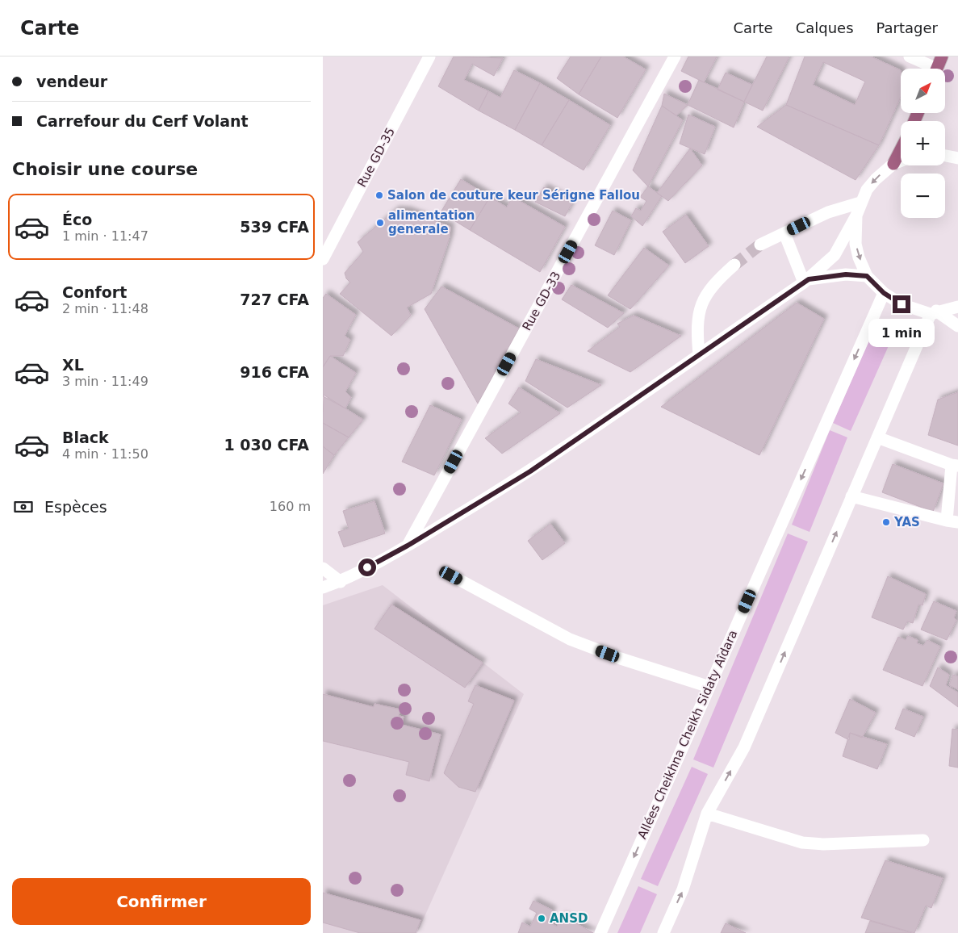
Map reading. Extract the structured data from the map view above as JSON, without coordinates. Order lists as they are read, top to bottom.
{
  "streets": {
    "street": ["Rue GD-35", "Rue GD-33", "Allées Cheikhna Cheikh Sidaty Aîdara"]
  },
  "places": [
    "Salon de couture keur Sérigne Fallou",
    "alimentation generale",
    "YAS",
    "ANSD"
  ],
  "north": "top right",
  "page": {
    "header": "Carte",
    "nav": ["Carte", "Calques", "Partager"],
    "banner": ["vendeur", "Carrefour du Cerf Volant"],
    "map_buttons": ["+", "−"],
    "heading": "Choisir une course",
    "list": [
      {
        "name": "Éco",
        "note": "1 min · 11:47",
        "value": "539 CFA"
      },
      {
        "name": "Confort",
        "note": "2 min · 11:48",
        "value": "727 CFA"
      },
      {
        "name": "XL",
        "note": "3 min · 11:49",
        "value": "916 CFA"
      },
      {
        "name": "Black",
        "note": "4 min · 11:50",
        "value": "1 030 CFA"
      }
    ],
    "bubble": "1 min",
    "pay": ["Espèces", "160 m"],
    "buttons": "Confirmer"
  }
}
